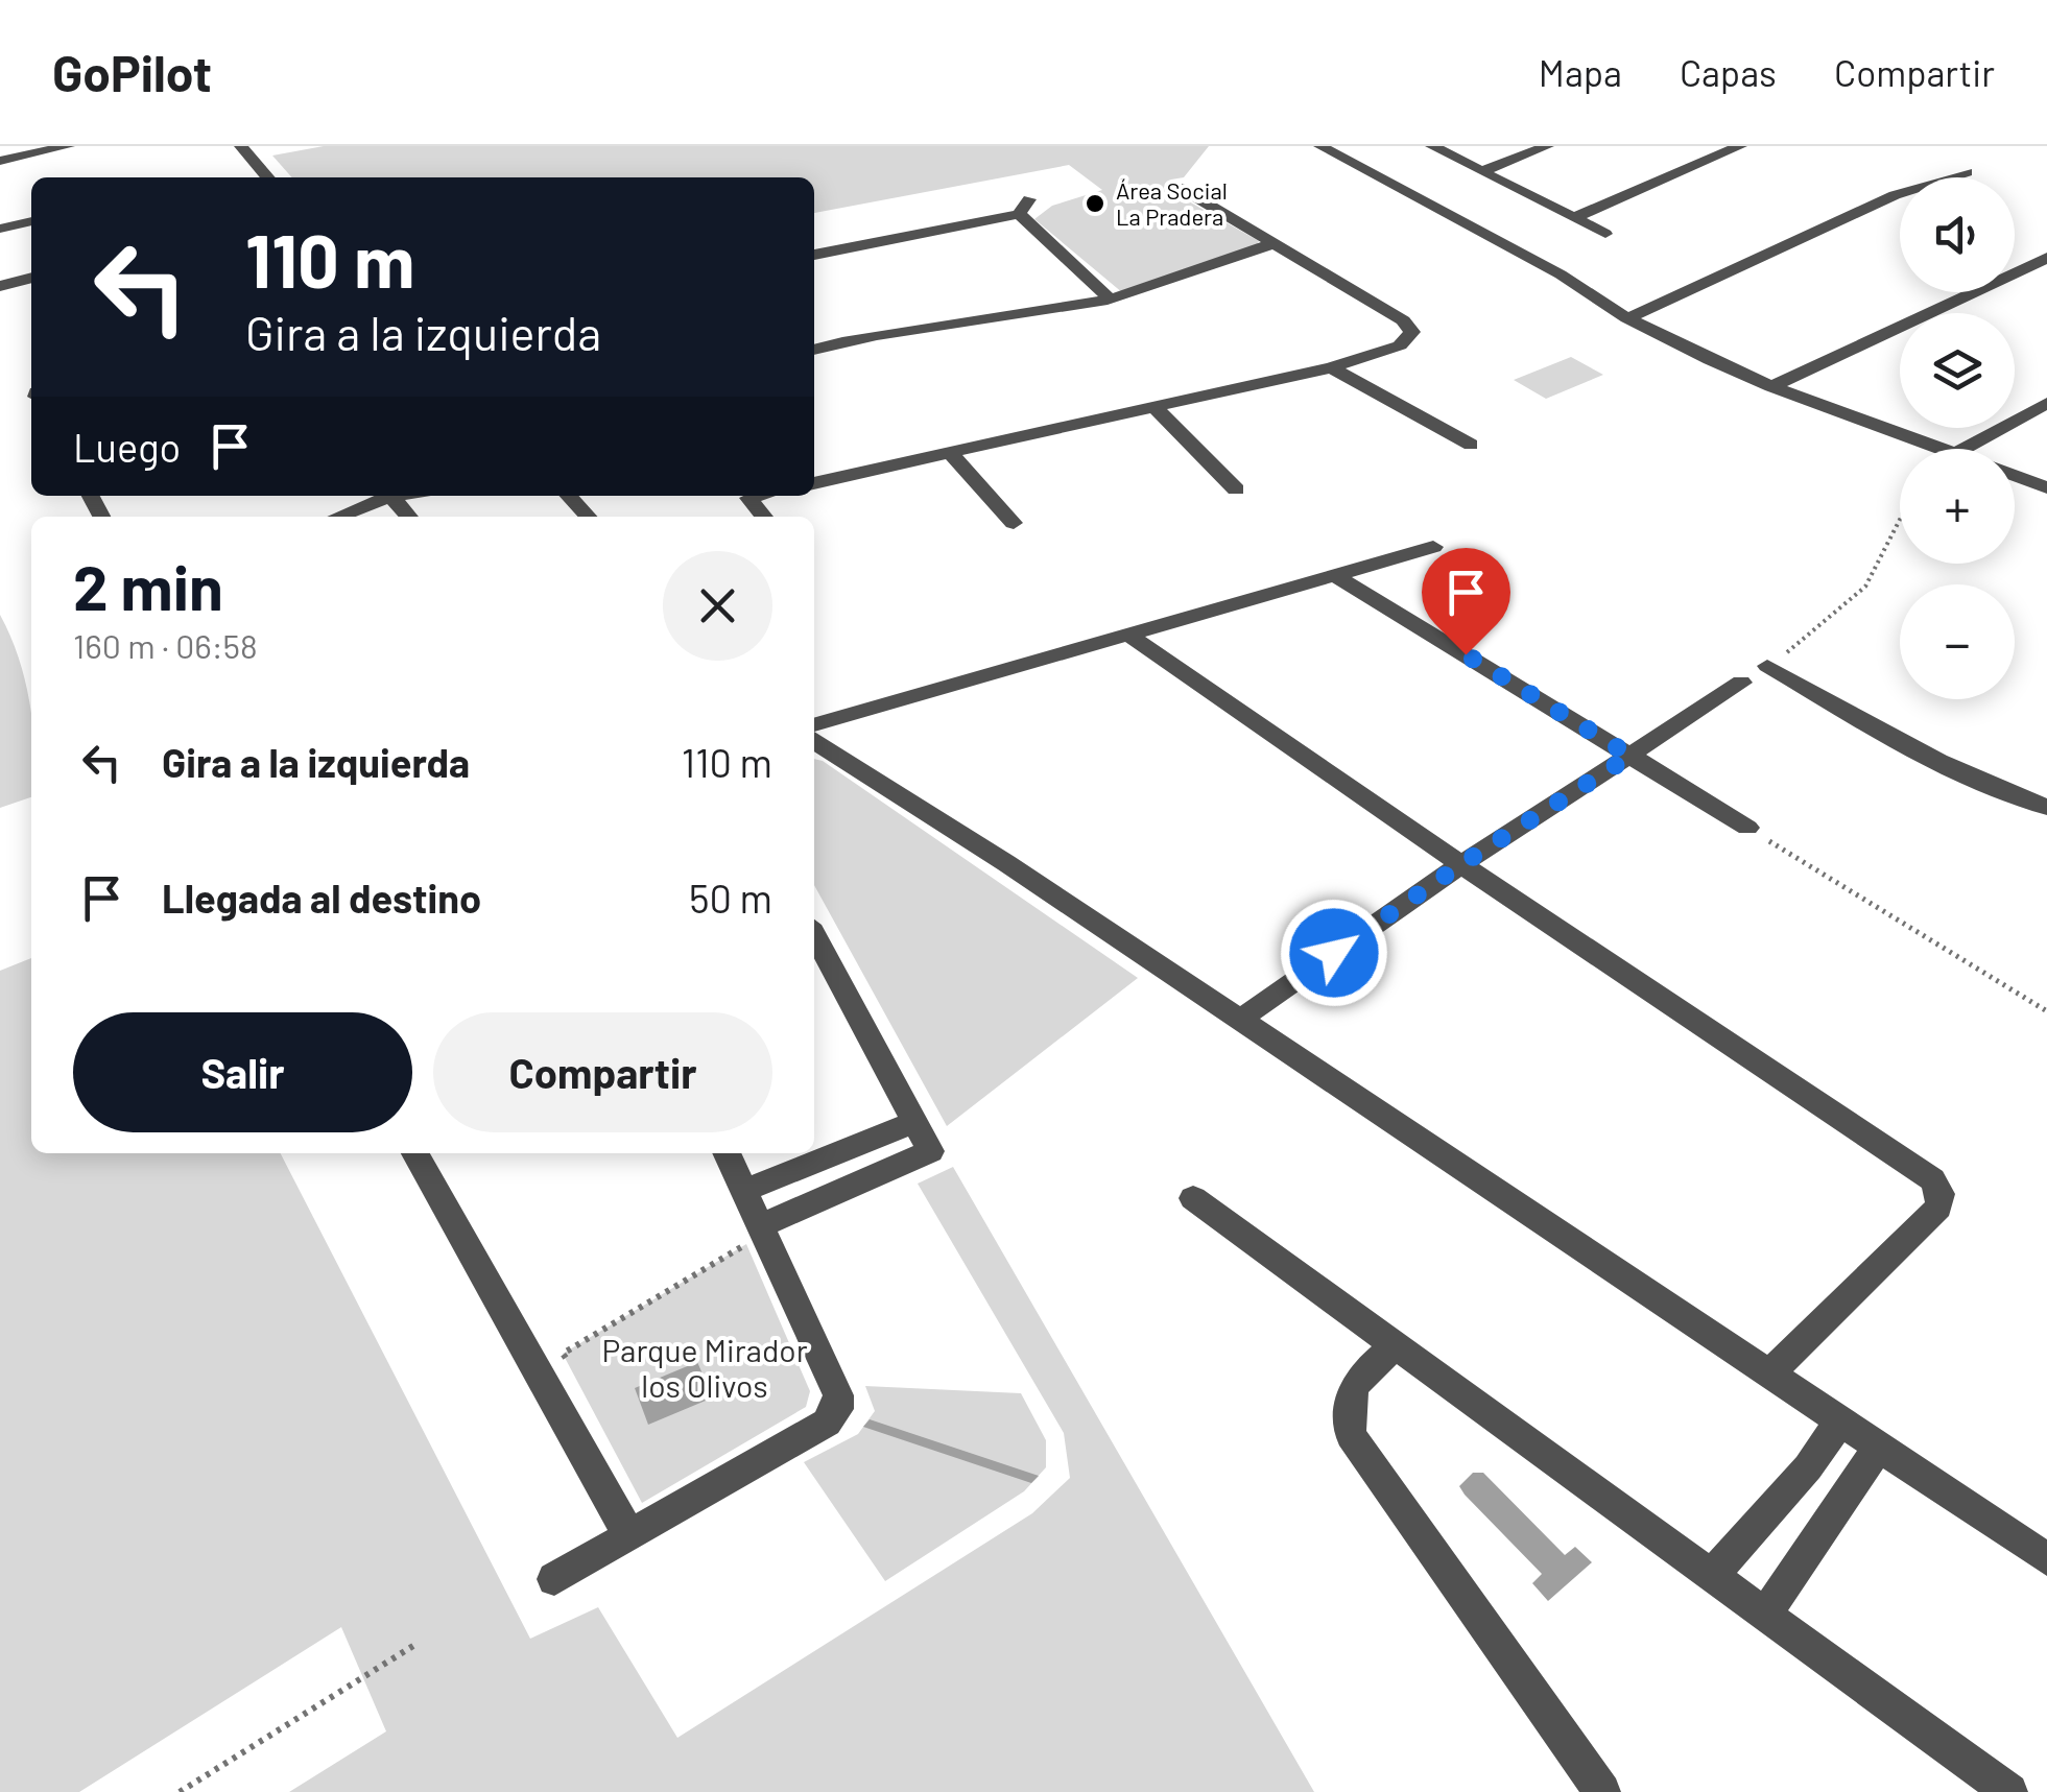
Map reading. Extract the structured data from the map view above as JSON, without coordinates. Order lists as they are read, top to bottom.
{
  "parks": ["Parque Mirador los Olivos"],
  "places": ["Área Social La Pradera"],
  "page": {
    "header": "GoPilot",
    "nav": ["Mapa", "Capas", "Compartir"],
    "map_buttons": ["+", "−"],
    "turn": ["110 m", "Gira a la izquierda"],
    "then": "Luego",
    "heading": ["2 min", "160 m · 06:58"],
    "list": [
      {
        "name": "Gira a la izquierda",
        "value": "110 m"
      },
      {
        "name": "Llegada al destino",
        "value": "50 m"
      }
    ],
    "buttons": ["Salir", "Compartir"]
  }
}
